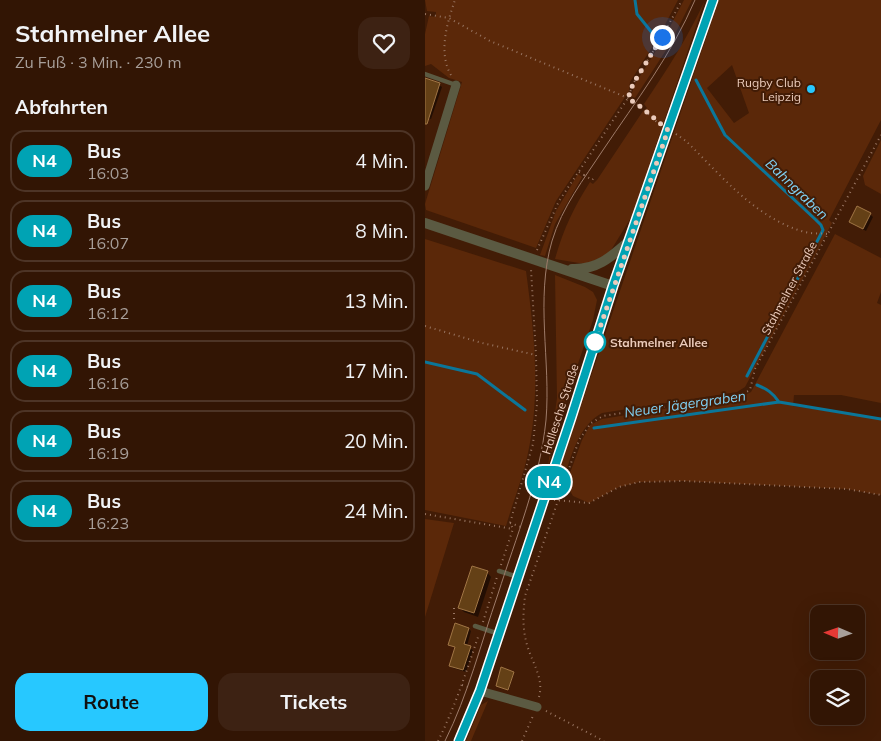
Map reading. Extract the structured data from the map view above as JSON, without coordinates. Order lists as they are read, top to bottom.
{
  "streets": {
    "street": ["Hallesche Straße"],
    "path": ["Stahmelner Straße"]
  },
  "water": ["Bahngraben", "Neuer Jägergraben"],
  "places": ["Rugby Club Leipzig", "Stahmelner Allee"],
  "lines": ["bus line N4"],
  "north": "left",
  "page": {
    "heading": [
      ["Stahmelner Allee", "Zu Fuß · 3 Min. · 230 m"],
      "Abfahrten"
    ],
    "on_map": "N4",
    "list": [
      {
        "mark": "N4",
        "name": "Bus",
        "note": "16:03",
        "value": "4 Min."
      },
      {
        "mark": "N4",
        "name": "Bus",
        "note": "16:07",
        "value": "8 Min."
      },
      {
        "mark": "N4",
        "name": "Bus",
        "note": "16:12",
        "value": "13 Min."
      },
      {
        "mark": "N4",
        "name": "Bus",
        "note": "16:16",
        "value": "17 Min."
      },
      {
        "mark": "N4",
        "name": "Bus",
        "note": "16:19",
        "value": "20 Min."
      },
      {
        "mark": "N4",
        "name": "Bus",
        "note": "16:23",
        "value": "24 Min."
      }
    ],
    "buttons": ["Route", "Tickets"]
  }
}
